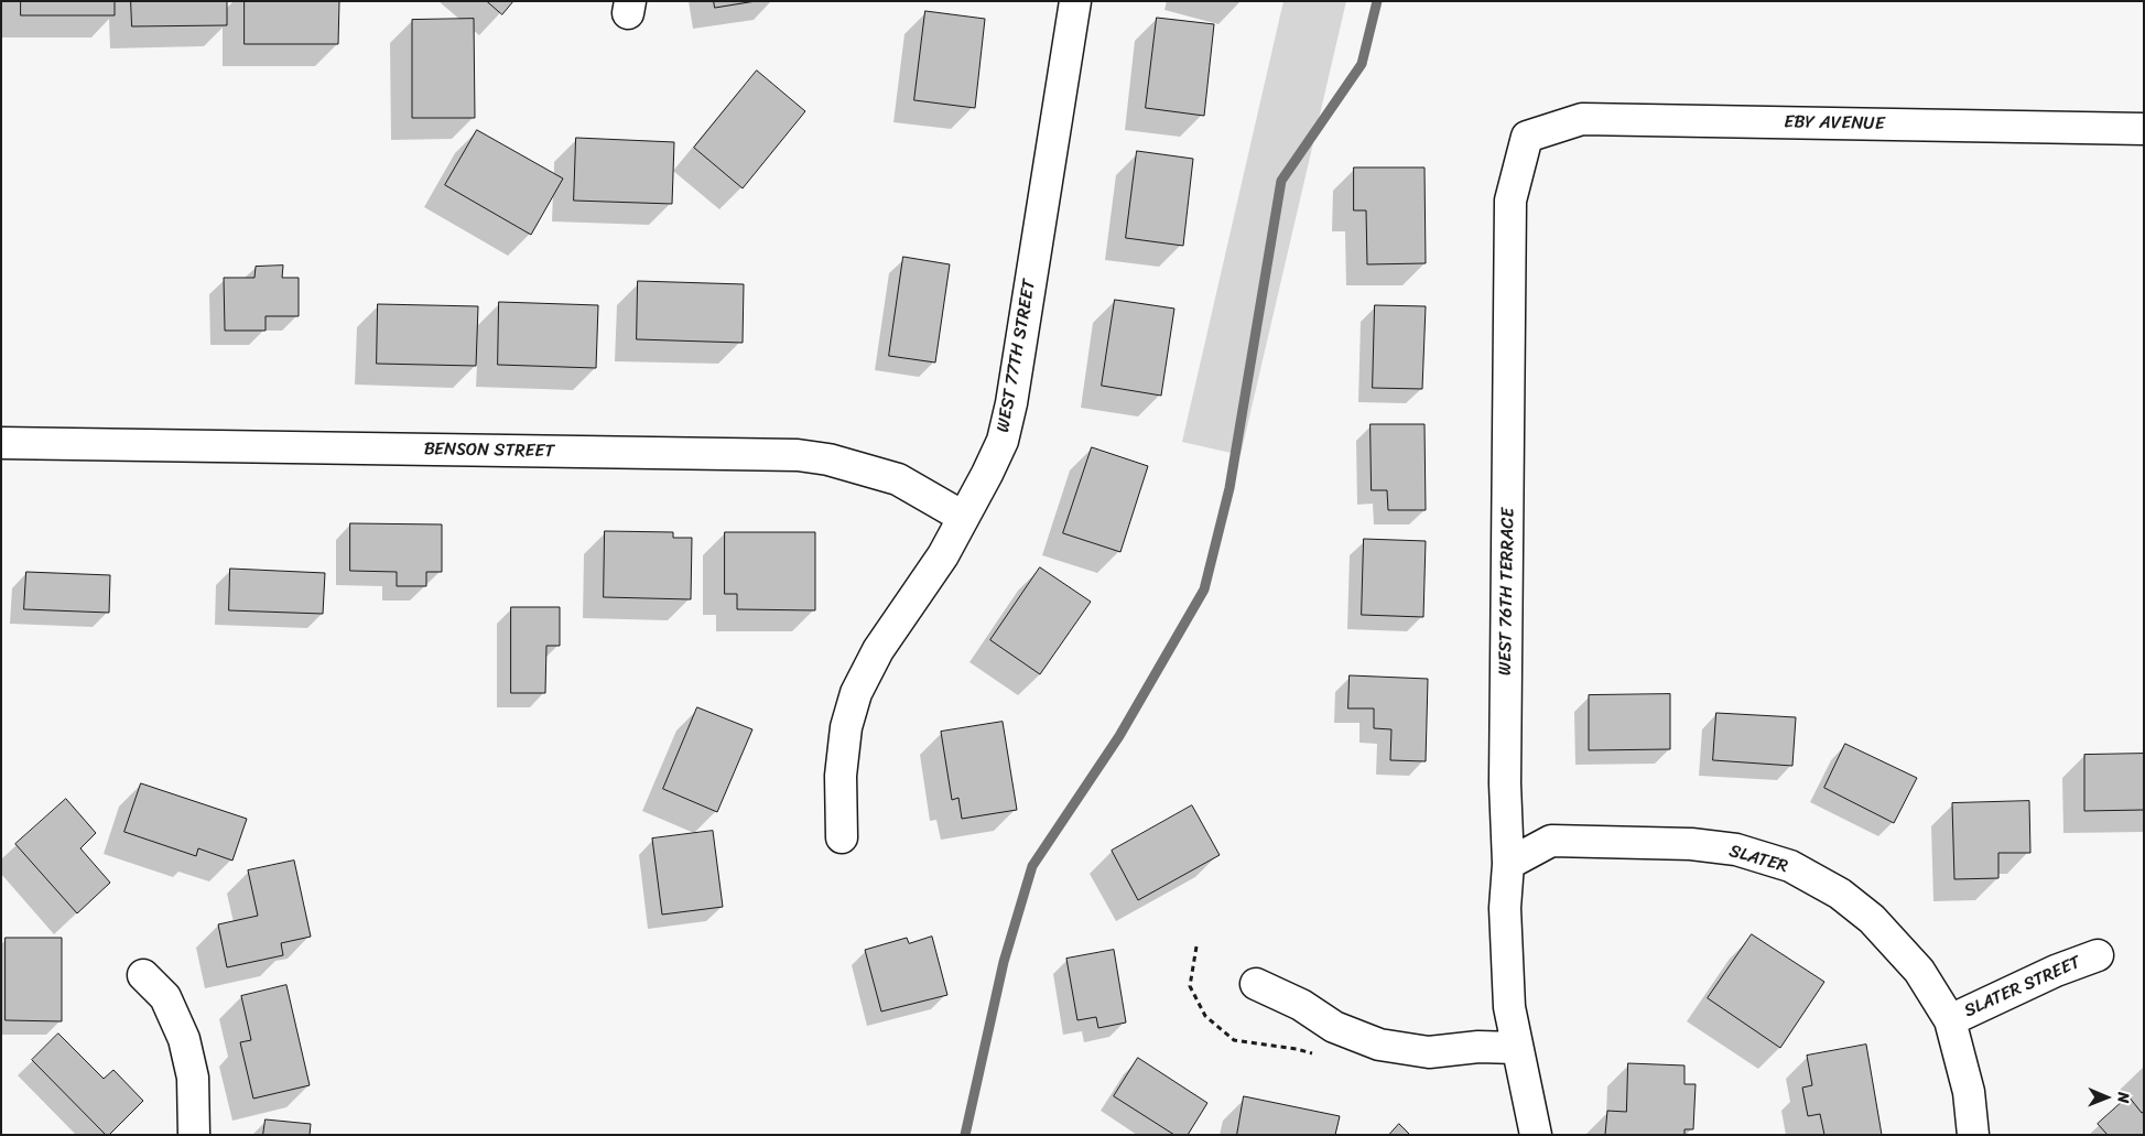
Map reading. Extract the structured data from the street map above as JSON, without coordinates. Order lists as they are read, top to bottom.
{
  "streets": {
    "street": [
      "EBY AVENUE",
      "WEST 77TH STREET",
      "BENSON STREET",
      "WEST 76TH TERRACE",
      "SLATER",
      "SLATER STREET"
    ]
  },
  "crossings": [
    ["EBY AVENUE", "WEST 76TH TERRACE"],
    ["WEST 77TH STREET", "BENSON STREET"],
    ["WEST 76TH TERRACE", "SLATER"],
    ["SLATER", "SLATER STREET"]
  ],
  "north": "right"
}
